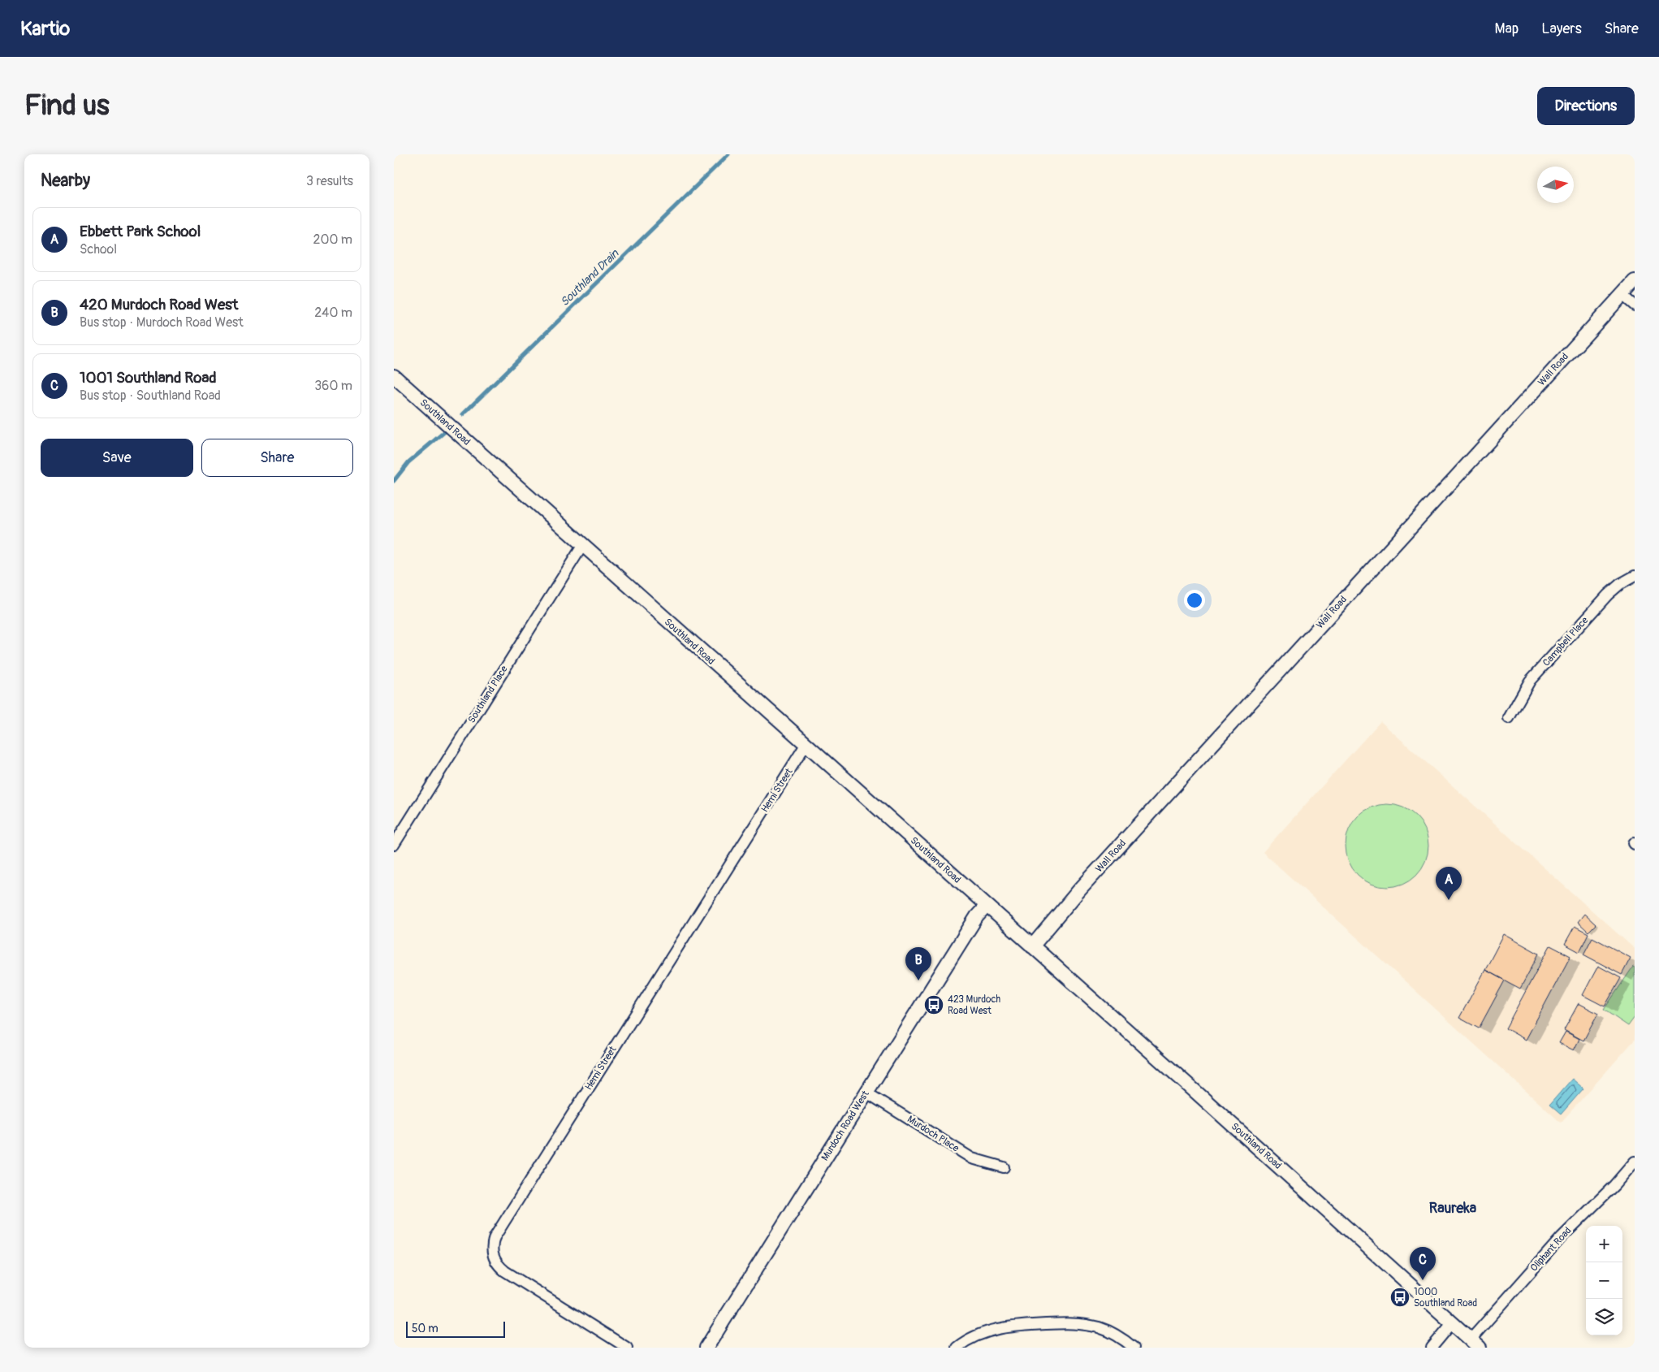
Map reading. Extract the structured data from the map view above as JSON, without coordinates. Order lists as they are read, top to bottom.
{
  "streets": {
    "street": [
      "Wall Road",
      "Southland Road",
      "Campbell Place",
      "Southland Place",
      "Hemi Street",
      "Murdoch Road West",
      "Murdoch Place",
      "Oliphant Road"
    ]
  },
  "crossings": [
    ["Wall Road", "Southland Road"],
    ["Southland Road", "Southland Place"],
    ["Southland Road", "Hemi Street"],
    ["Southland Road", "Murdoch Road West"],
    ["Southland Road", "Oliphant Road"],
    ["Murdoch Road West", "Murdoch Place"]
  ],
  "districts": ["Raureka"],
  "water": ["Southland Drain"],
  "places": {
    "bus stop": ["423 Murdoch Road West", "1000 Southland Road"]
  },
  "scale_bar": "50 m",
  "north": "right",
  "page": {
    "header": "Kartio",
    "nav": ["Map", "Layers", "Share"],
    "buttons": [
      "Directions",
      ["Save", "Share"]
    ],
    "title": "Find us",
    "heading": ["Nearby", "3 results"],
    "list": [
      {
        "mark": "A",
        "name": "Ebbett Park School",
        "note": "School",
        "value": "200 m"
      },
      {
        "mark": "B",
        "name": "420 Murdoch Road West",
        "note": "Bus stop · Murdoch Road West",
        "value": "240 m"
      },
      {
        "mark": "C",
        "name": "1001 Southland Road",
        "note": "Bus stop · Southland Road",
        "value": "360 m"
      }
    ],
    "pins": ["A", "B", "C"],
    "map_buttons": ["+", "−"],
    "scale": "50 m"
  }
}
